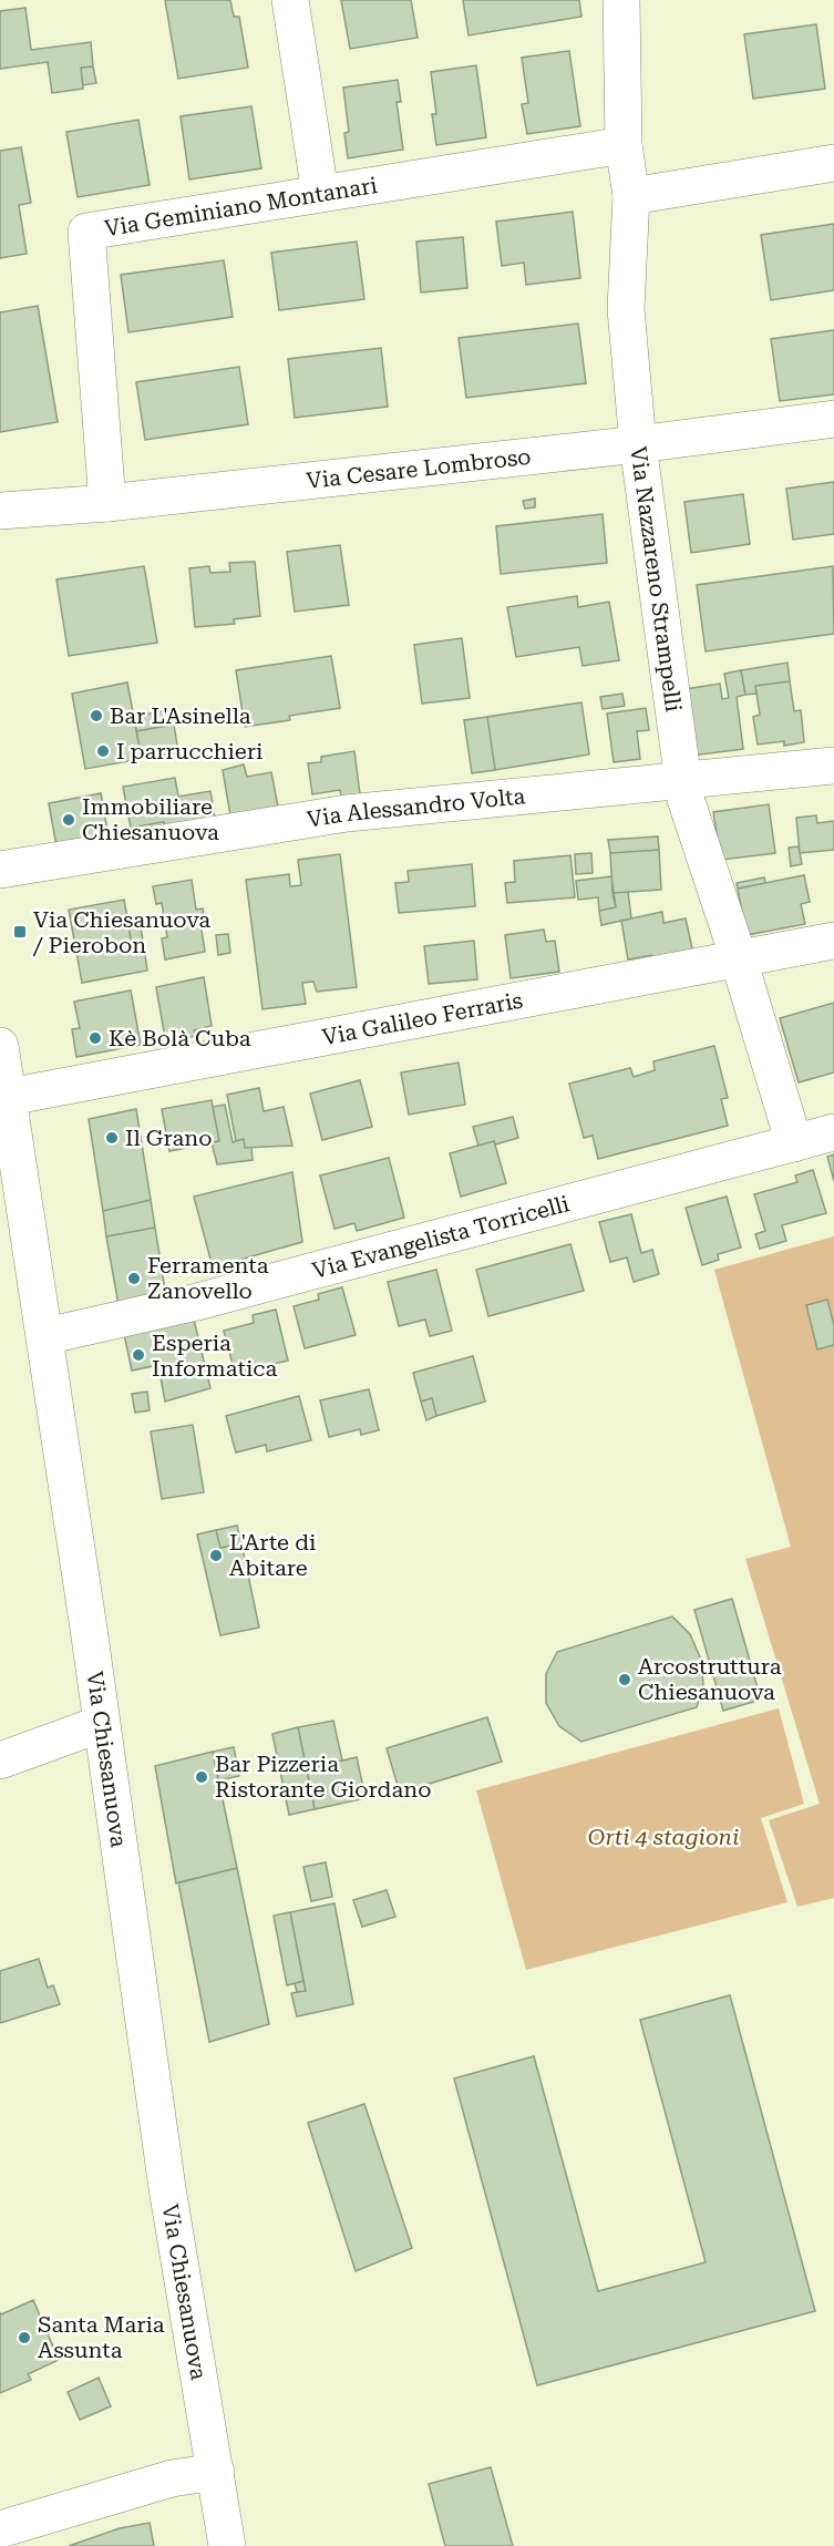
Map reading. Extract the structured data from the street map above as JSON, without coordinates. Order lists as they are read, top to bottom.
{
  "streets": {
    "street": [
      "Via Geminiano Montanari",
      "Via Cesare Lombroso",
      "Via Nazzareno Strampelli",
      "Via Alessandro Volta",
      "Via Galileo Ferraris",
      "Via Evangelista Torricelli",
      "Via Chiesanuova"
    ]
  },
  "crossings": [
    ["Via Geminiano Montanari", "Via Cesare Lombroso"],
    ["Via Geminiano Montanari", "Via Nazzareno Strampelli"],
    ["Via Cesare Lombroso", "Via Nazzareno Strampelli"],
    ["Via Nazzareno Strampelli", "Via Alessandro Volta"],
    ["Via Nazzareno Strampelli", "Via Galileo Ferraris"],
    ["Via Nazzareno Strampelli", "Via Evangelista Torricelli"],
    ["Via Galileo Ferraris", "Via Chiesanuova"],
    ["Via Evangelista Torricelli", "Via Chiesanuova"]
  ],
  "parks": ["Orti 4 stagioni"],
  "places": {
    "other": [
      "Bar L'Asinella",
      "I parrucchieri",
      "Immobiliare Chiesanuova",
      "Kè Bolà Cuba",
      "Il Grano",
      "Ferramenta Zanovello",
      "Esperia Informatica",
      "L'Arte di Abitare",
      "Arcostruttura Chiesanuova",
      "Bar Pizzeria Ristorante Giordano",
      "Santa Maria Assunta"
    ],
    "transit": ["Via Chiesanuova / Pierobon"]
  }
}
